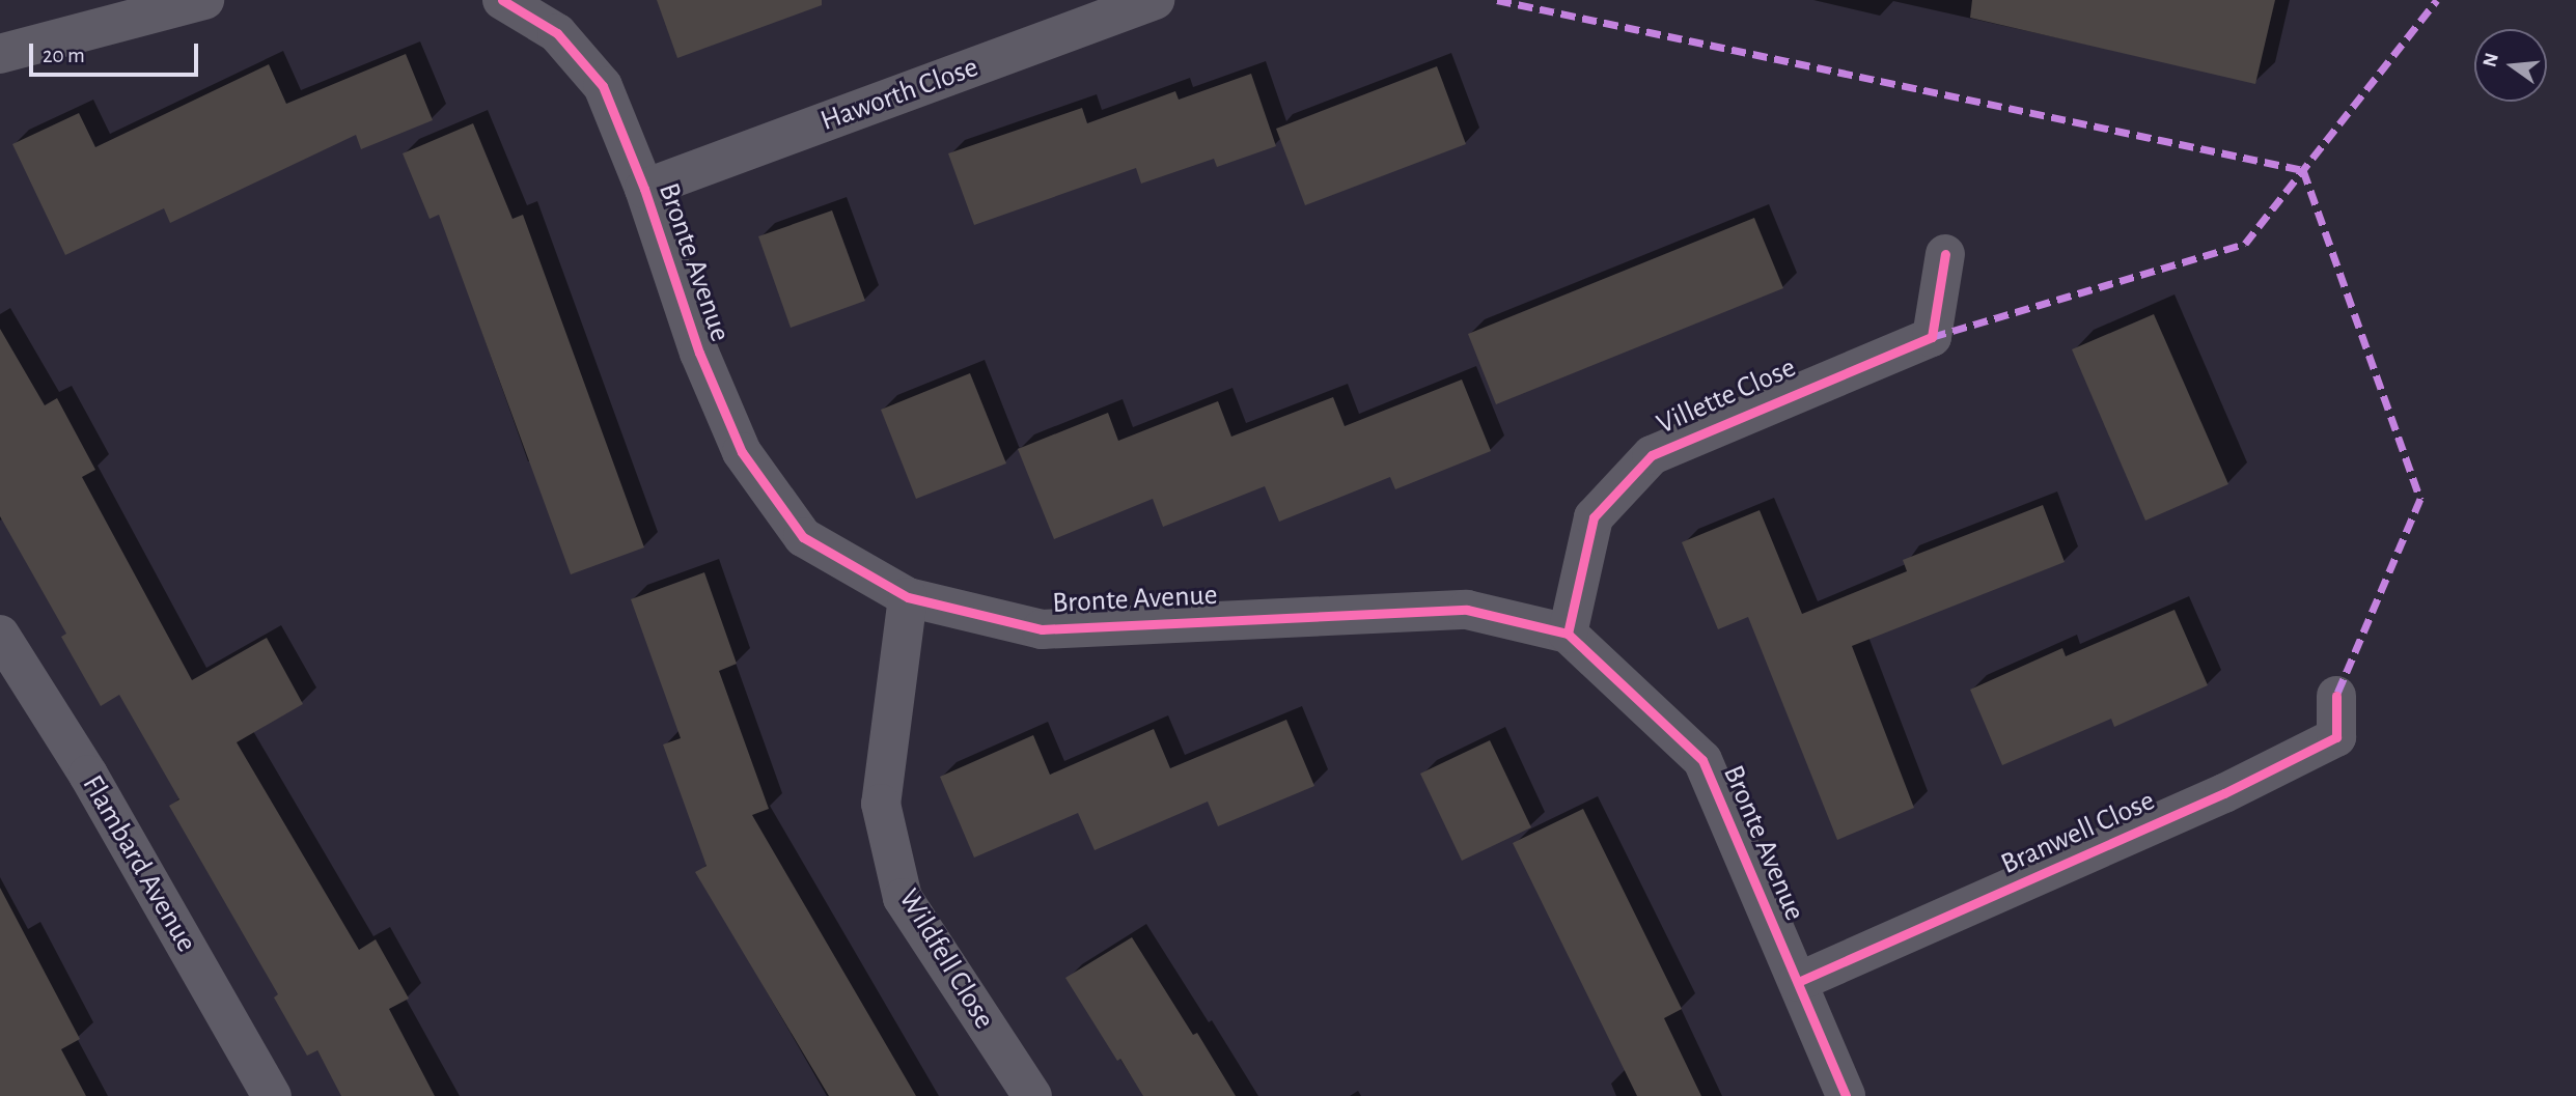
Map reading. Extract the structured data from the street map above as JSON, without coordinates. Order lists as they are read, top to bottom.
{
  "streets": {
    "street": [
      "Haworth Close",
      "Bronte Avenue",
      "Villette Close",
      "Branwell Close",
      "Flambard Avenue",
      "Wildfell Close"
    ]
  },
  "crossings": [
    ["Haworth Close", "Bronte Avenue"],
    ["Bronte Avenue", "Villette Close"],
    ["Bronte Avenue", "Branwell Close"],
    ["Bronte Avenue", "Wildfell Close"]
  ],
  "scale_bar": "20 m",
  "north": "left"
}
